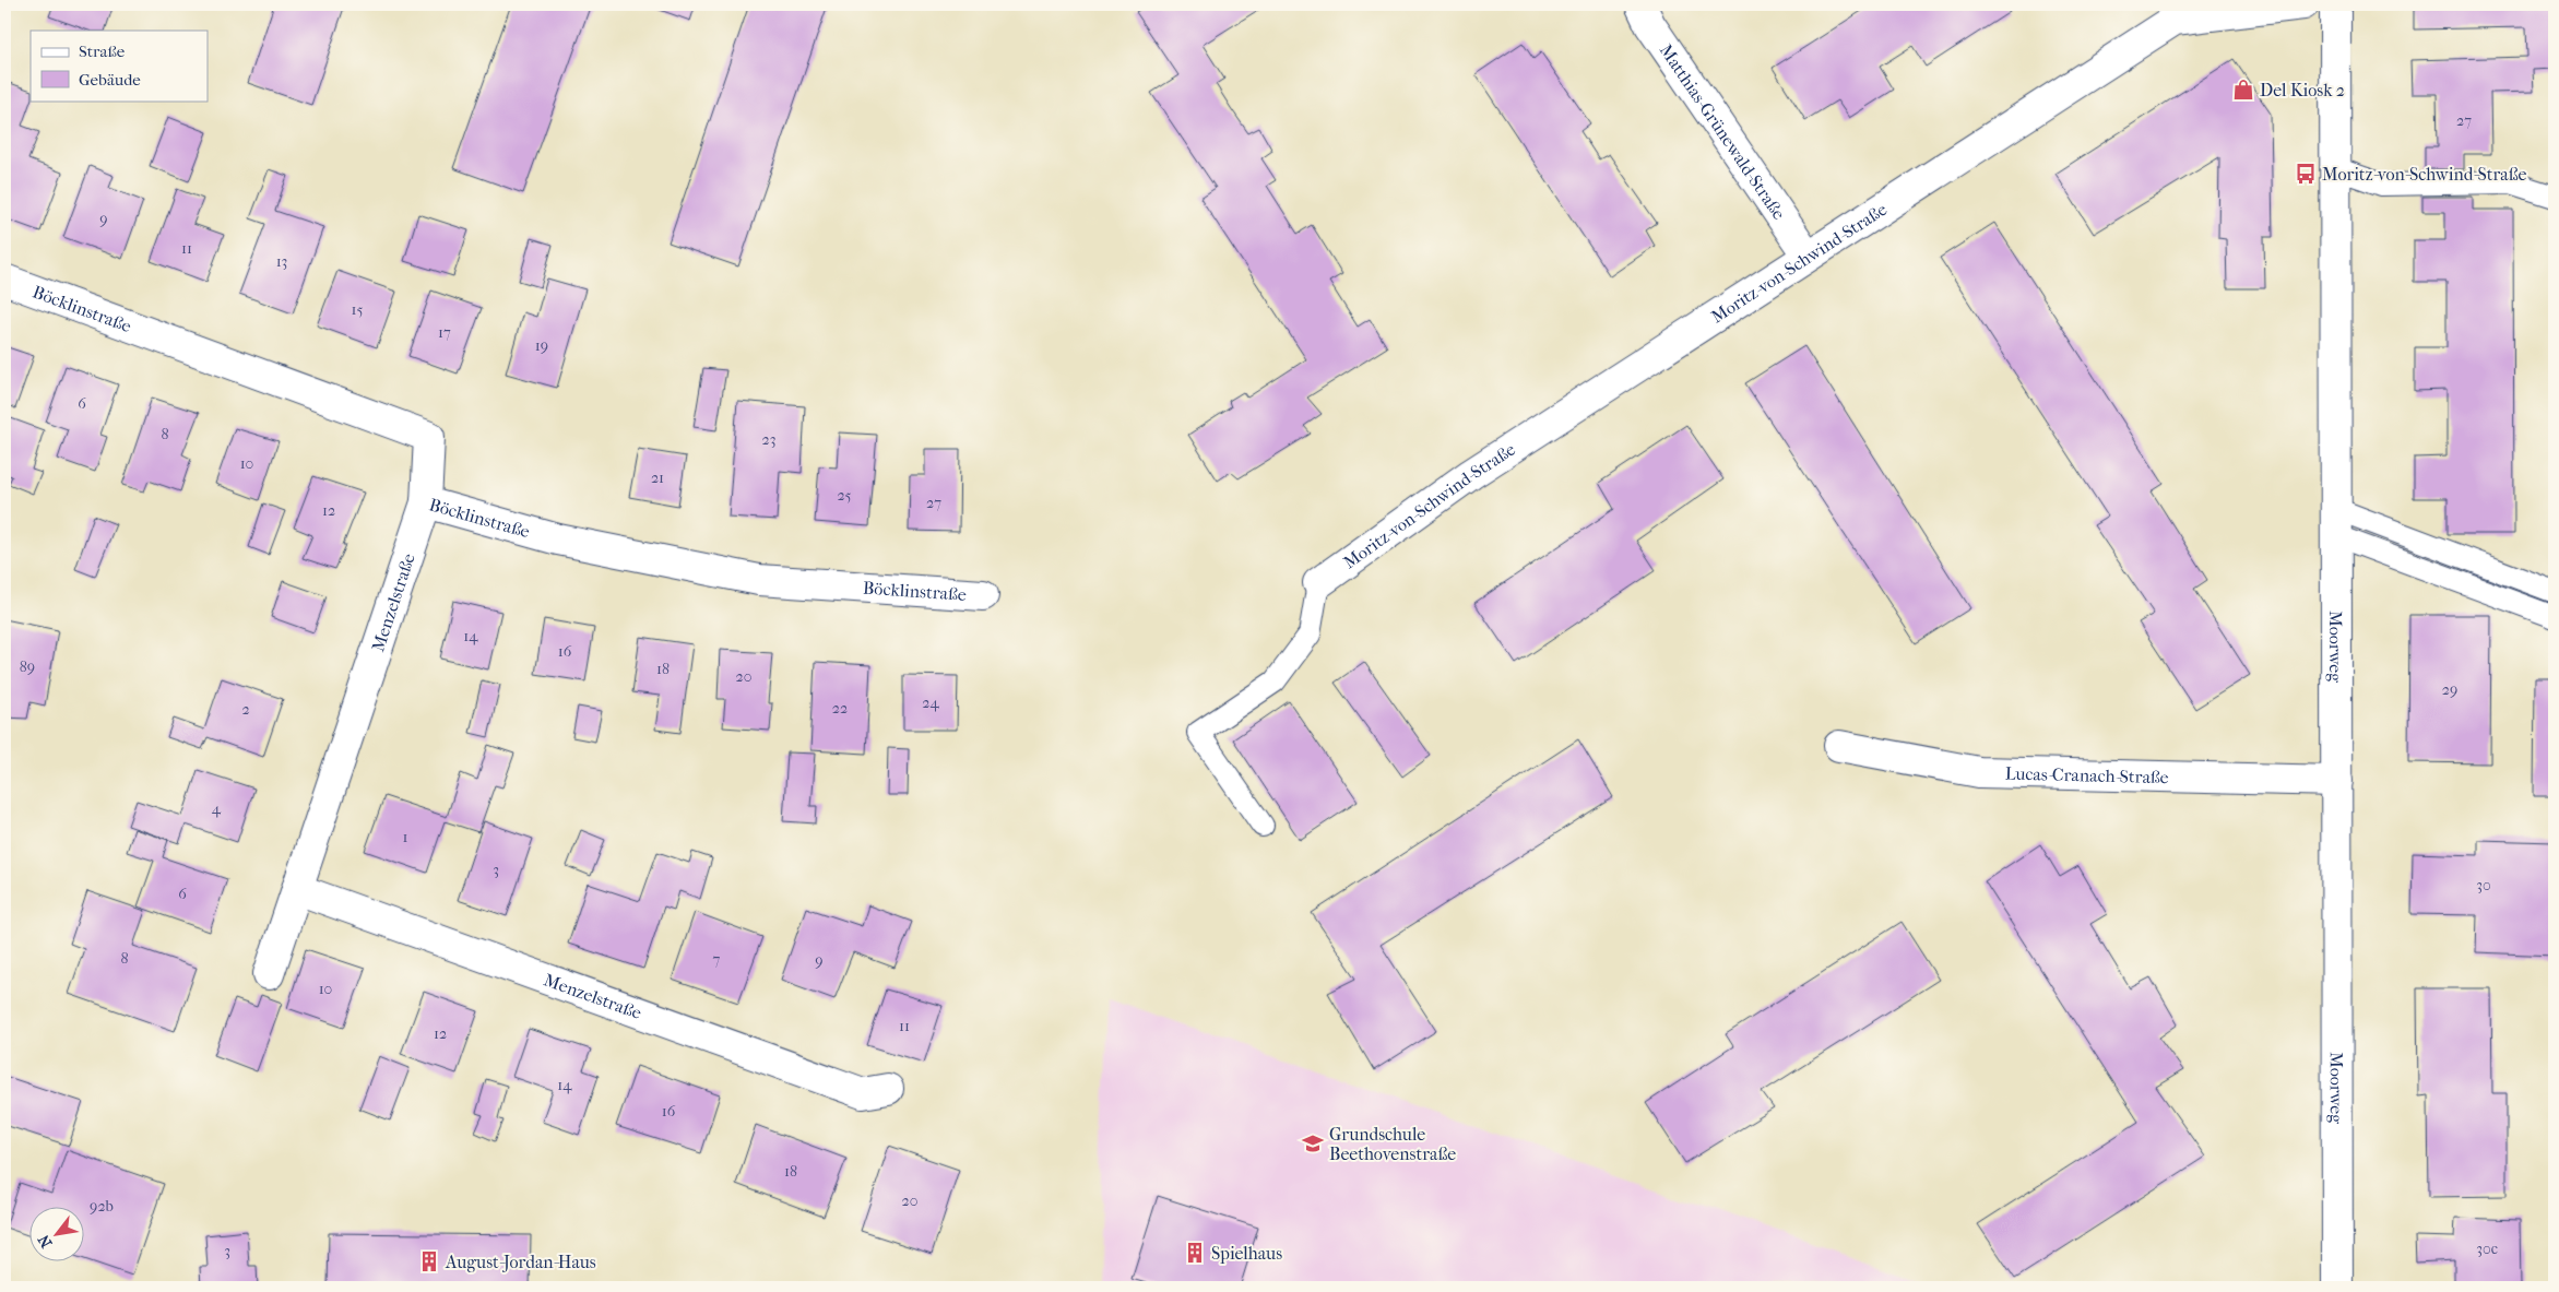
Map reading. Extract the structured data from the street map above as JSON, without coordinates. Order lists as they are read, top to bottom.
{
  "streets": {
    "street": [
      "Matthias-Grünewald-Straße",
      "Moritz-von-Schwind-Straße",
      "Böcklinstraße",
      "Menzelstraße",
      "Moorweg",
      "Lucas-Cranach-Straße"
    ]
  },
  "crossings": [
    ["Matthias-Grünewald-Straße", "Moritz-von-Schwind-Straße"],
    ["Böcklinstraße", "Menzelstraße"],
    ["Moorweg", "Lucas-Cranach-Straße"]
  ],
  "places": {
    "shop": ["Del Kiosk 2"],
    "bus stop": ["Moritz-von-Schwind-Straße"],
    "school or university": ["Grundschule Beethovenstraße"],
    "building": ["Spielhaus", "August-Jordan-Haus"]
  },
  "house_numbers": [
    "27",
    "9",
    "11",
    "13",
    "15",
    "17",
    "19",
    "6",
    "8",
    "23",
    "10",
    "21",
    "25",
    "27",
    "12",
    "14",
    "16",
    "89",
    "18",
    "20",
    "29",
    "24",
    "22",
    "2",
    "4",
    "1",
    "3",
    "30",
    "6",
    "8",
    "7",
    "9",
    "10",
    "11",
    "12",
    "14",
    "16",
    "18",
    "20",
    "92b",
    "30c",
    "3"
  ],
  "legend": ["Straße", "Gebäude"],
  "north": "bottom left"
}
